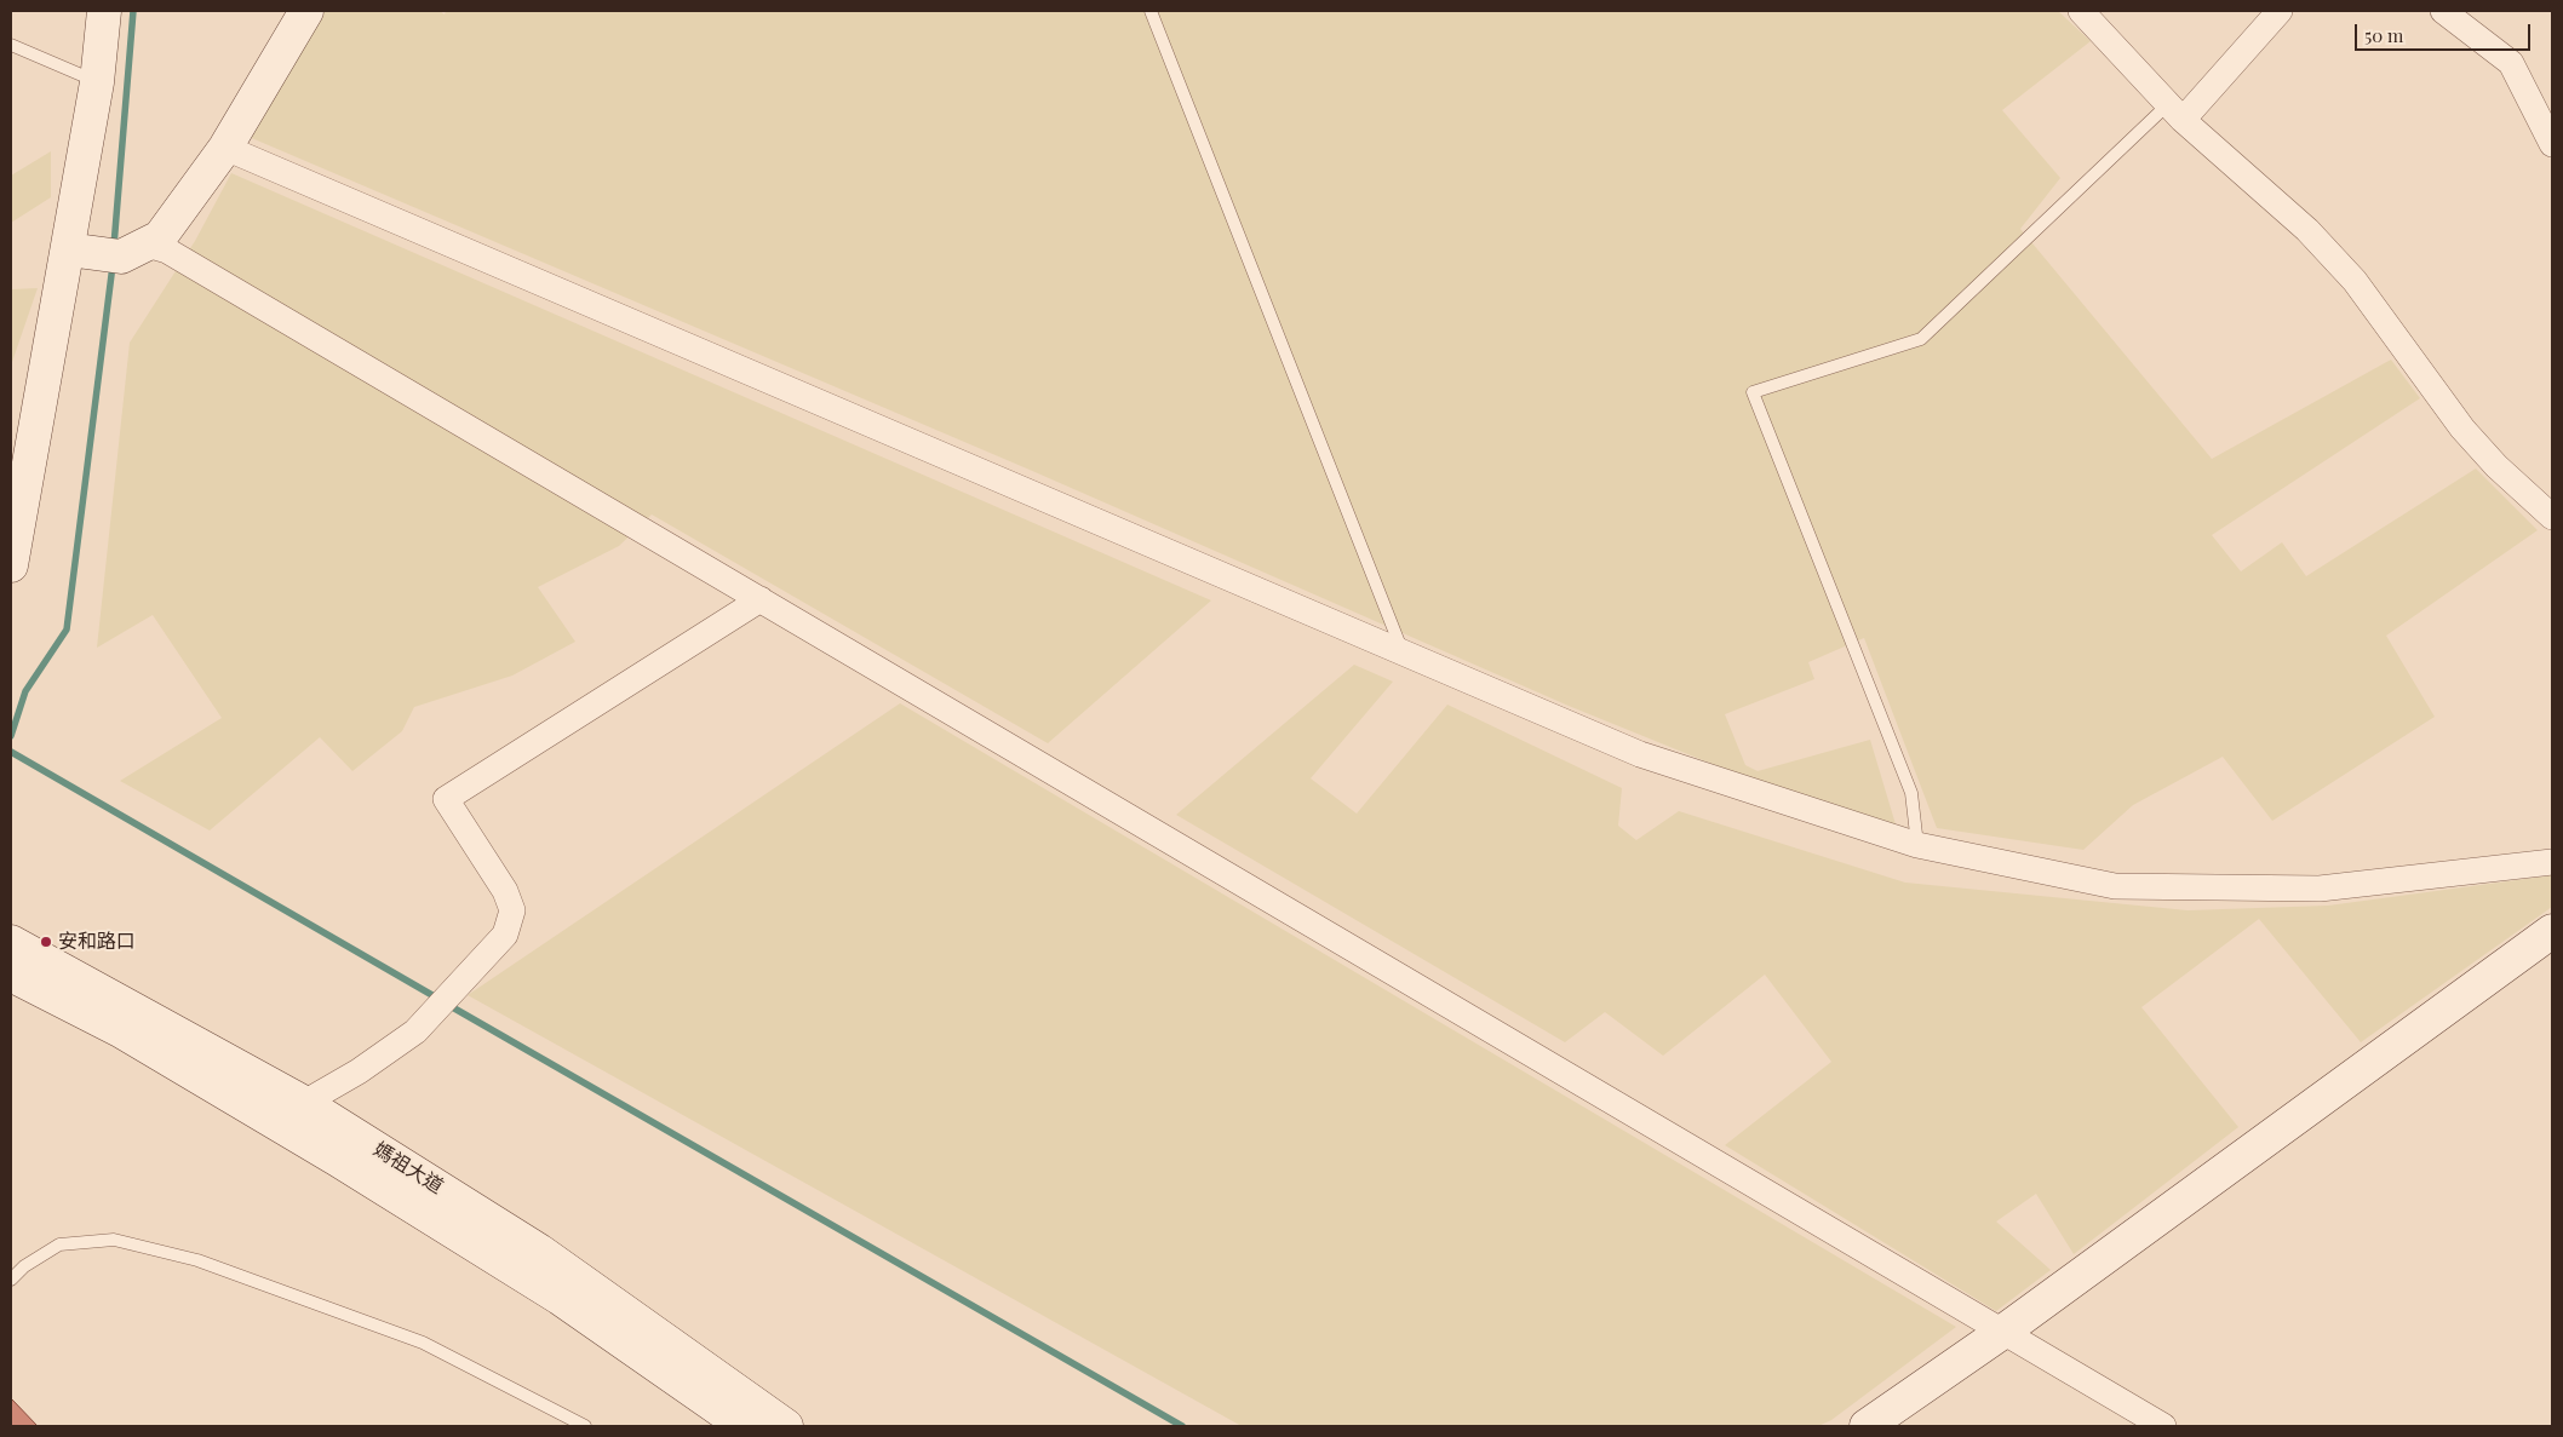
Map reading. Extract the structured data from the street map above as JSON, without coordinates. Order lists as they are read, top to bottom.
{
  "streets": {
    "street": ["媽祖大道"]
  },
  "places": ["安和路口"],
  "scale_bar": "50 m"
}
